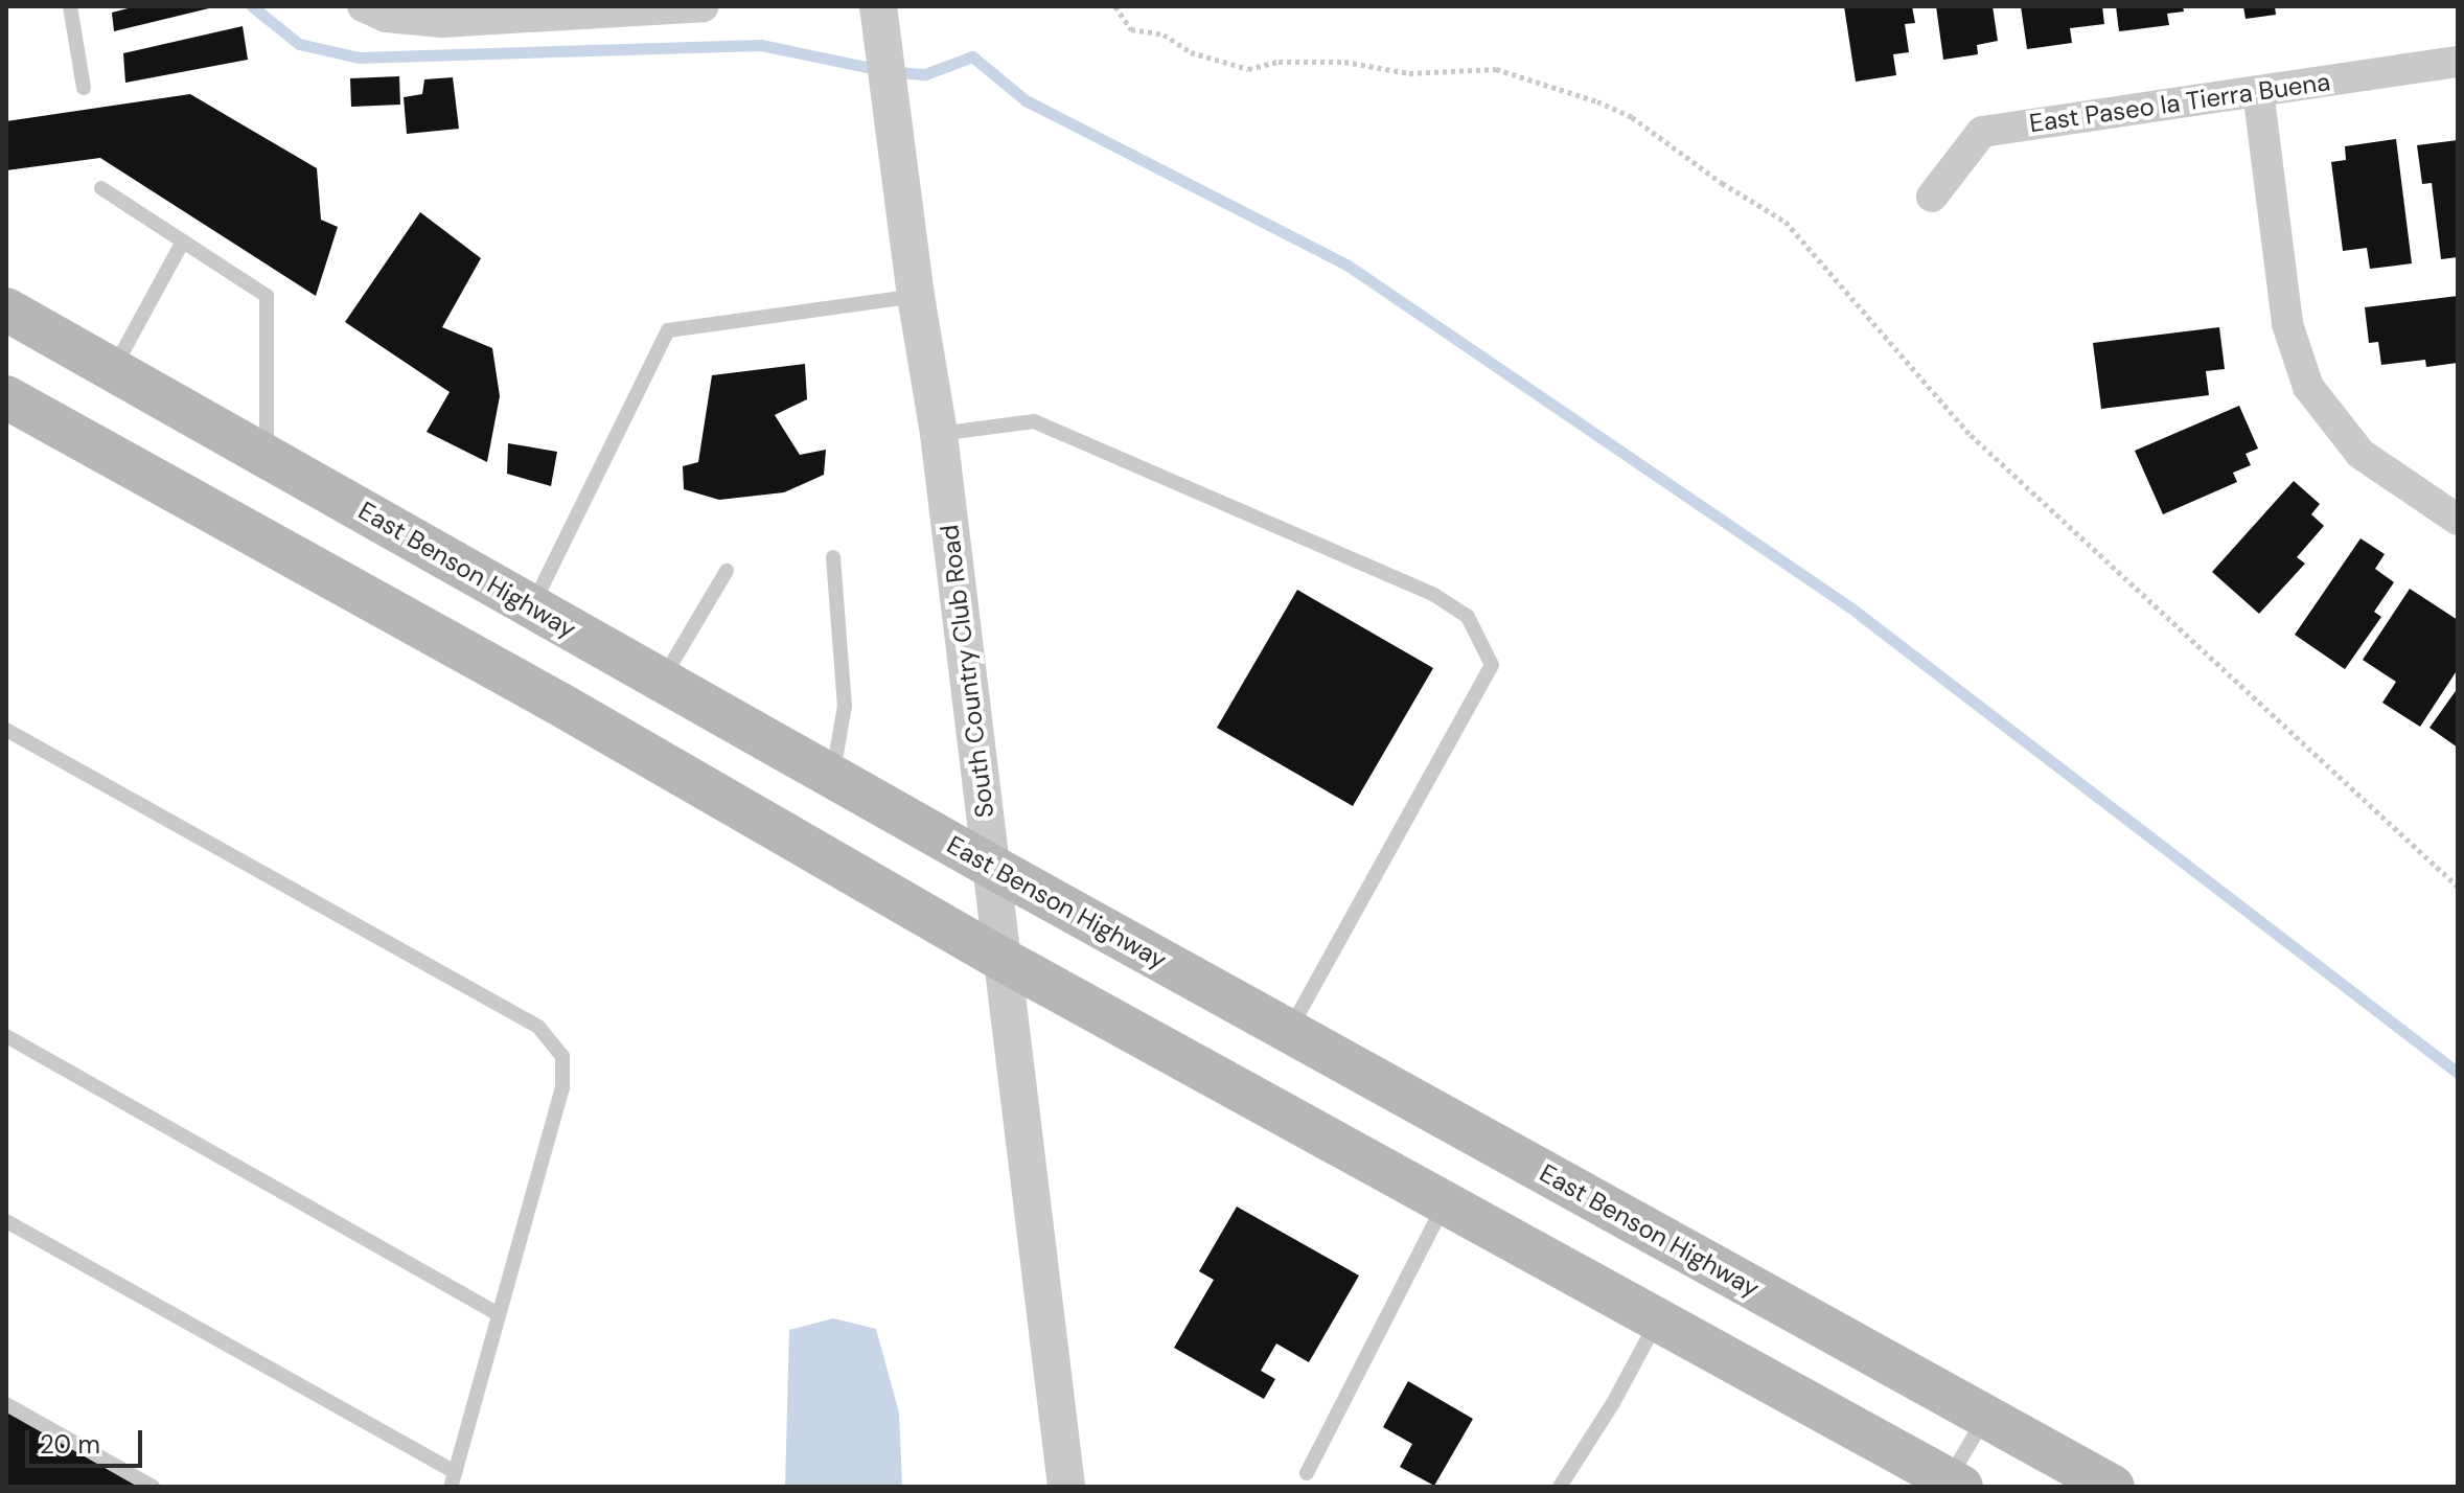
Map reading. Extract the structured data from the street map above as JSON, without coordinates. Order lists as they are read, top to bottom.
{
  "streets": {
    "main road": ["East Benson Highway"],
    "street": ["East Paseo la Tierra Buena", "South Country Club Road"]
  },
  "crossings": [
    ["East Benson Highway", "South Country Club Road"]
  ],
  "scale_bar": "20 m"
}
